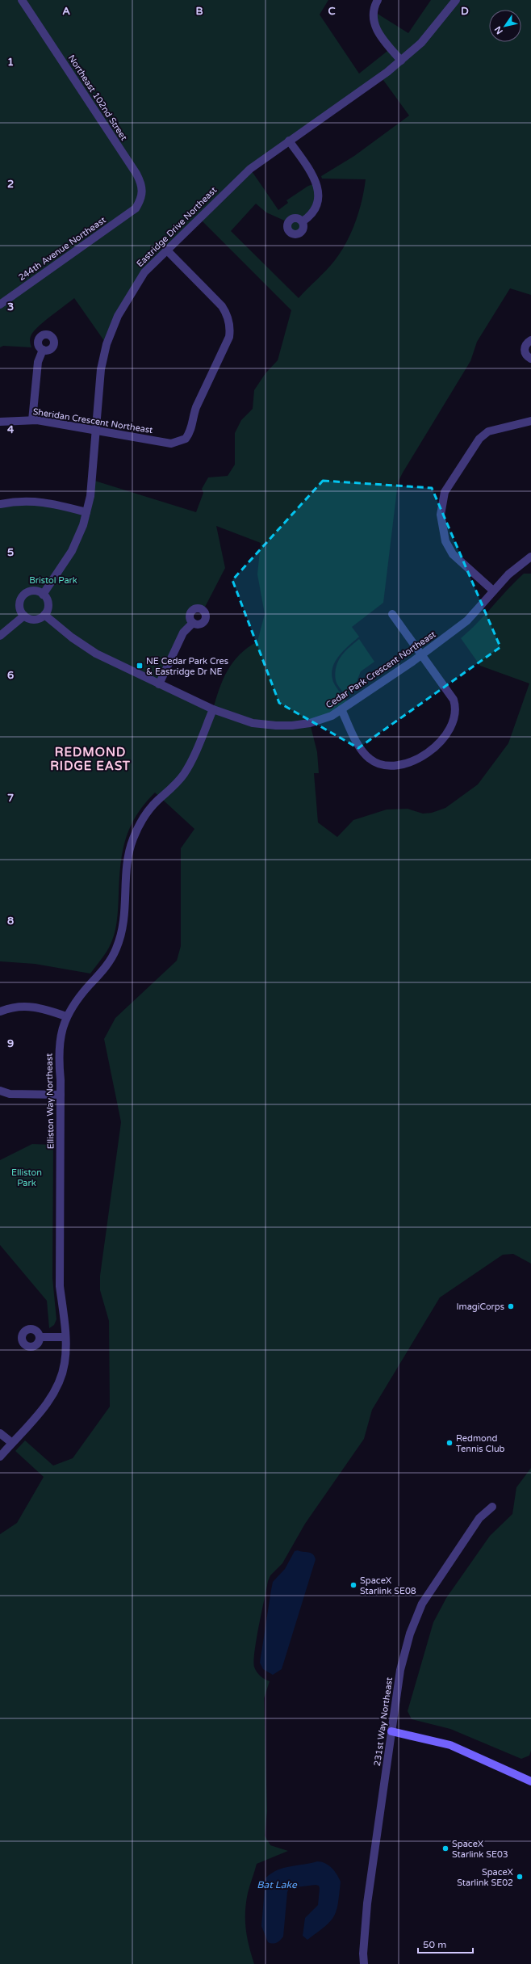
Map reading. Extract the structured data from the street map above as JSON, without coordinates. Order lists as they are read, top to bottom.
{
  "streets": {
    "street": [
      "Northeast 102nd Street",
      "Eastridge Drive Northeast",
      "244th Avenue Northeast",
      "Sheridan Crescent Northeast",
      "Cedar Park Crescent Northeast",
      "Elliston Way Northeast",
      "231st Way Northeast"
    ]
  },
  "crossings": [
    ["Northeast 102nd Street", "244th Avenue Northeast"],
    ["Eastridge Drive Northeast", "Sheridan Crescent Northeast"],
    ["Eastridge Drive Northeast", "Cedar Park Crescent Northeast"],
    ["Cedar Park Crescent Northeast", "Elliston Way Northeast"]
  ],
  "districts": ["REDMOND RIDGE EAST"],
  "water": ["Bat Lake"],
  "parks": ["Bristol Park", "Elliston Park"],
  "places": {
    "transit": ["NE Cedar Park Cres & Eastridge Dr NE"],
    "other": [
      "ImagiCorps",
      "Redmond Tennis Club",
      "SpaceX Starlink SE08",
      "SpaceX Starlink SE03",
      "SpaceX Starlink SE02"
    ]
  },
  "scale_bar": "50 m",
  "north": "bottom left",
  "grid": {
    "columns": [
      "A",
      "B",
      "C",
      "D"
    ],
    "rows": [
      "1",
      "2",
      "3",
      "4",
      "5",
      "6",
      "7",
      "8",
      "9"
    ]
  }
}
